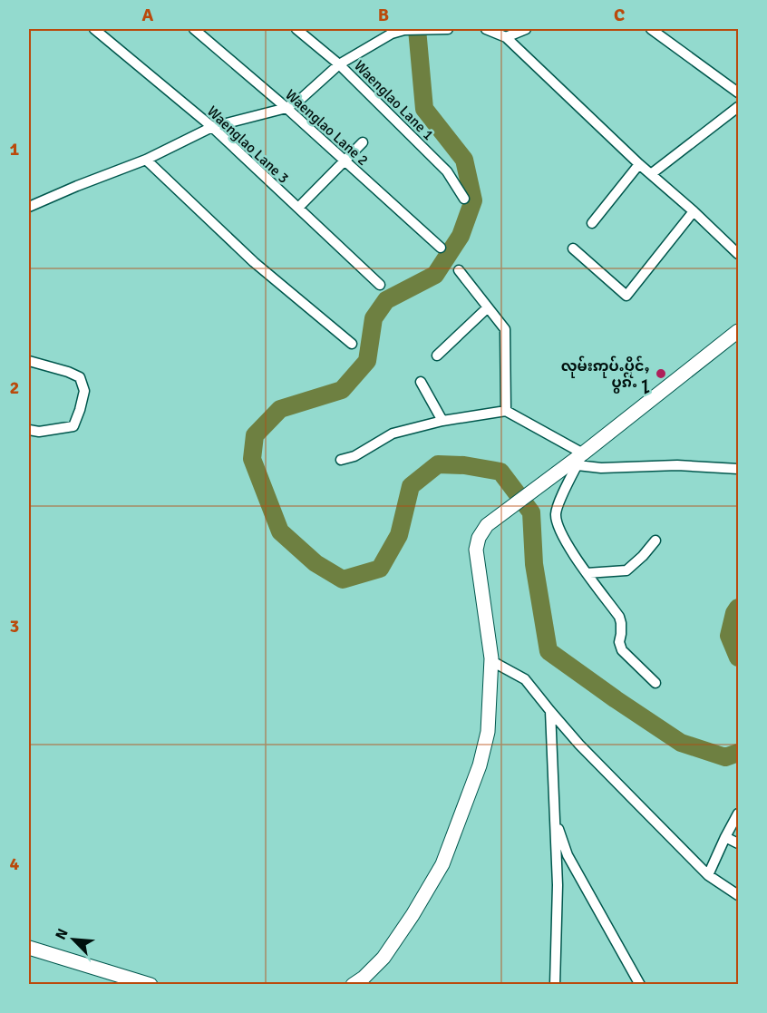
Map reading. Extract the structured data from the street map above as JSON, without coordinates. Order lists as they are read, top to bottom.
{
  "streets": {
    "street": ["Waenglao Lane 1", "Waenglao Lane 2", "Waenglao Lane 3"]
  },
  "places": ["လုမ်းဢုပ်ႉပိူင်ႇ ပွၵ်ႉ ႑"],
  "north": "top left",
  "grid": {
    "columns": ["A", "B", "C"],
    "rows": [
      "1",
      "2",
      "3",
      "4"
    ]
  }
}
